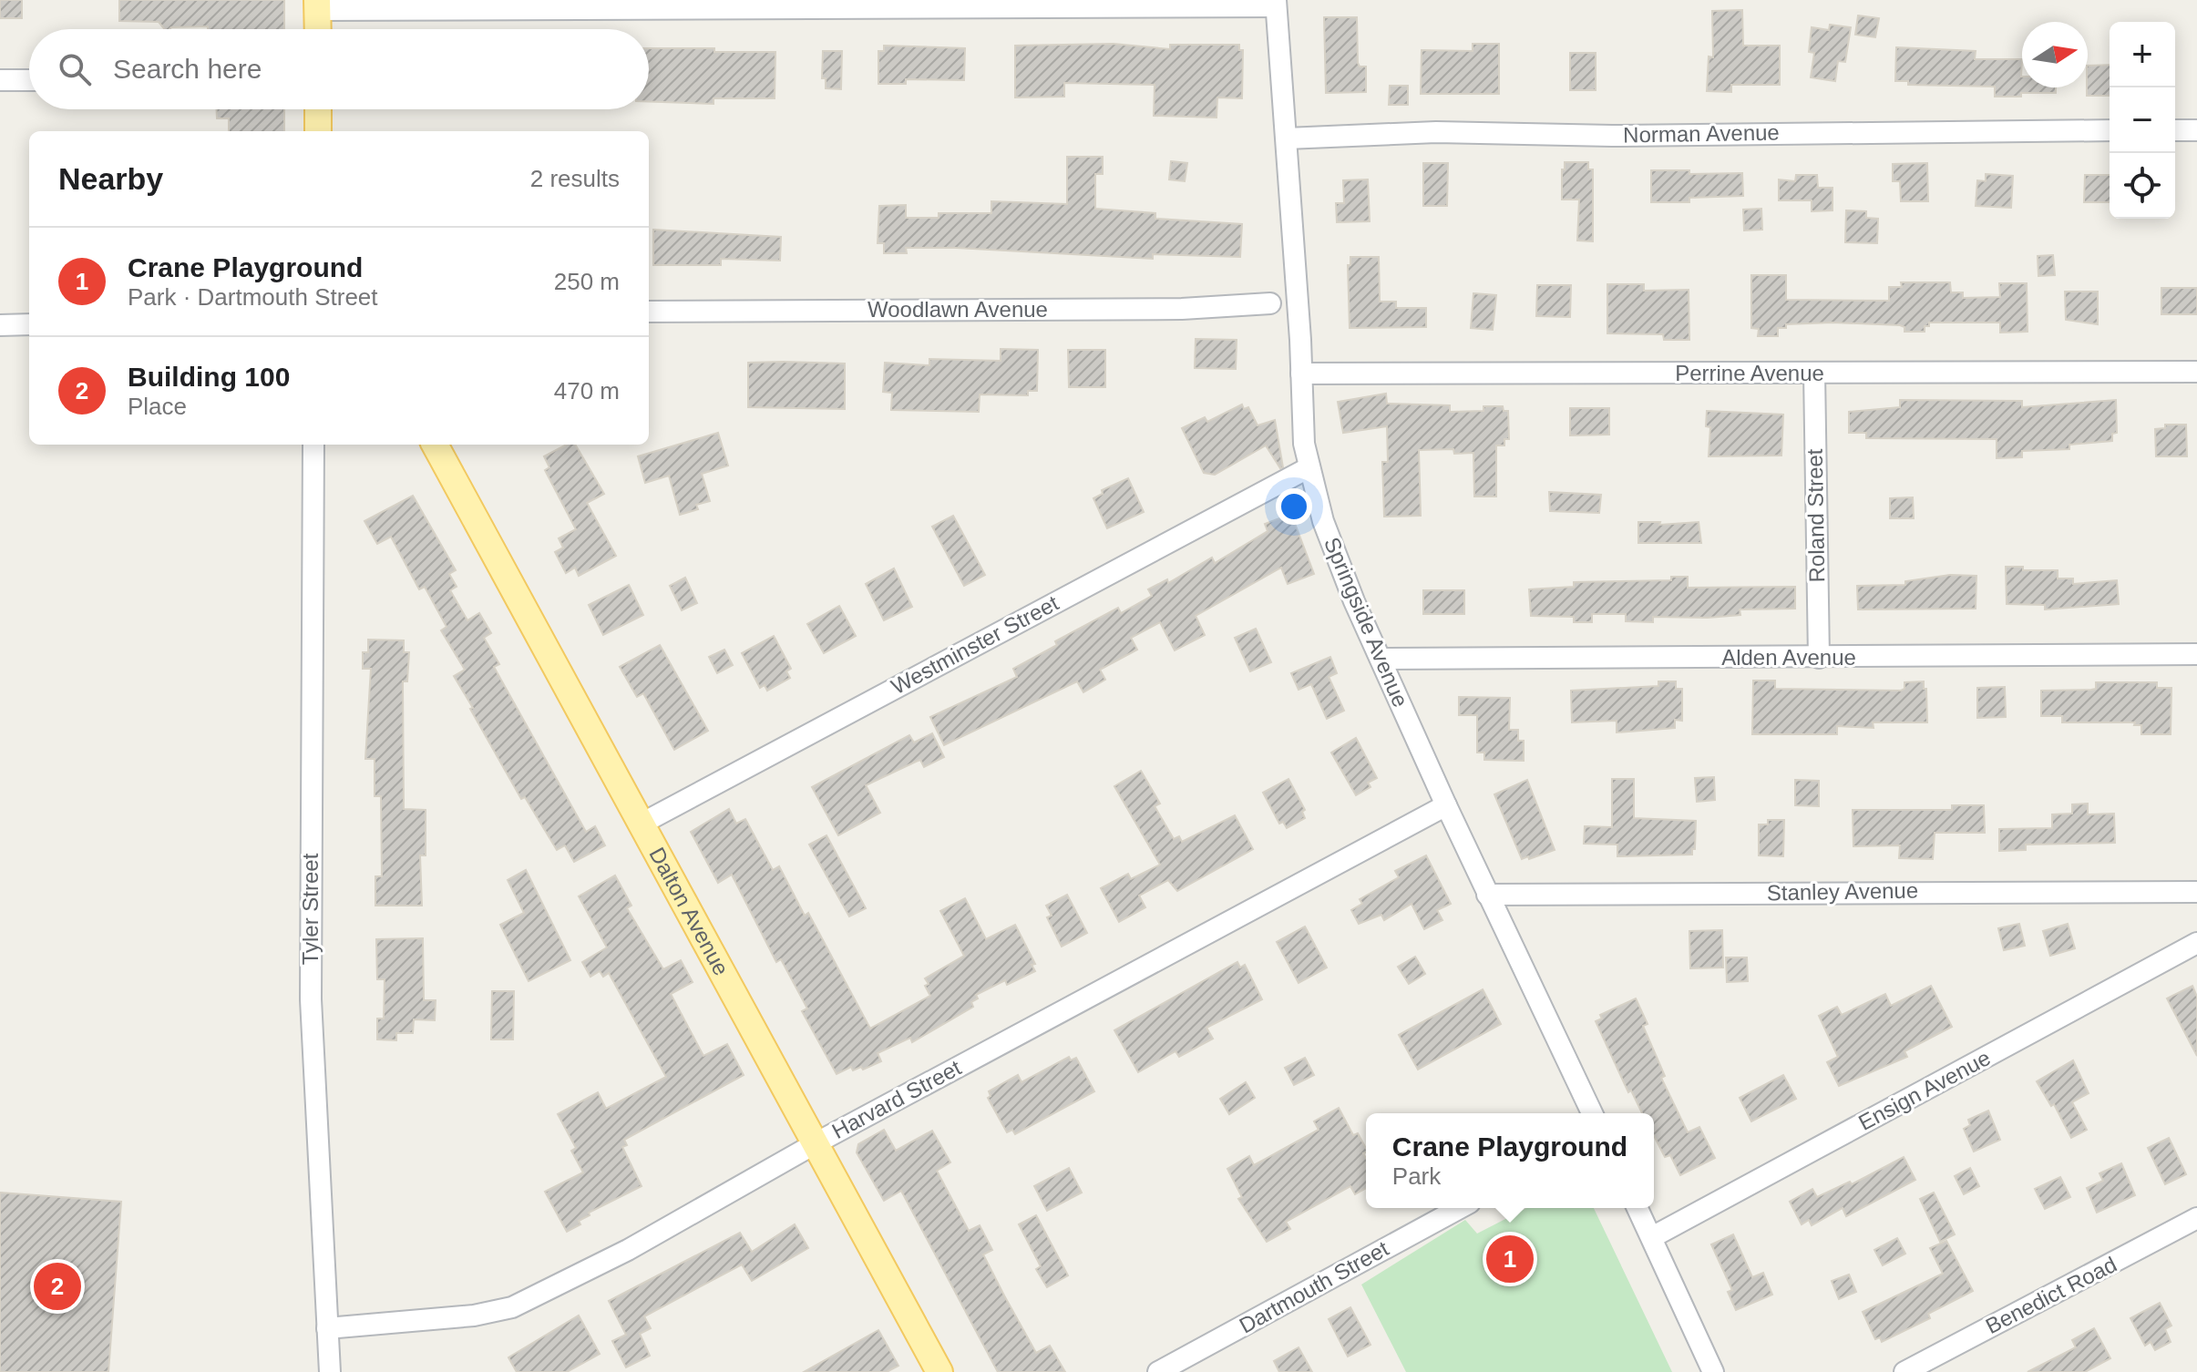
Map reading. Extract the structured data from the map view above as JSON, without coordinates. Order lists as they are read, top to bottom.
{
  "streets": {
    "main road": ["Dalton Avenue"],
    "street": [
      "Norman Avenue",
      "Woodlawn Avenue",
      "Perrine Avenue",
      "Roland Street",
      "Springside Avenue",
      "Westminster Street",
      "Alden Avenue",
      "Stanley Avenue",
      "Tyler Street",
      "Ensign Avenue",
      "Harvard Street",
      "Dartmouth Street",
      "Benedict Road"
    ]
  },
  "crossings": [
    ["Norman Avenue", "Springside Avenue"],
    ["Perrine Avenue", "Roland Street"],
    ["Perrine Avenue", "Springside Avenue"],
    ["Roland Street", "Alden Avenue"],
    ["Springside Avenue", "Westminster Street"],
    ["Springside Avenue", "Alden Avenue"],
    ["Springside Avenue", "Stanley Avenue"],
    ["Springside Avenue", "Harvard Street"],
    ["Westminster Street", "Dalton Avenue"],
    ["Tyler Street", "Harvard Street"],
    ["Dalton Avenue", "Harvard Street"]
  ],
  "north": "right",
  "page": {
    "map_buttons": ["+", "−"],
    "search": "Search here",
    "heading": ["Nearby", "2 results"],
    "list": [
      {
        "mark": "1",
        "name": "Crane Playground",
        "note": "Park · Dartmouth Street",
        "value": "250 m"
      },
      {
        "mark": "2",
        "name": "Building 100",
        "note": "Place",
        "value": "470 m"
      }
    ],
    "popup": ["Crane Playground", "Park"],
    "pins": ["1", "2"]
  }
}
